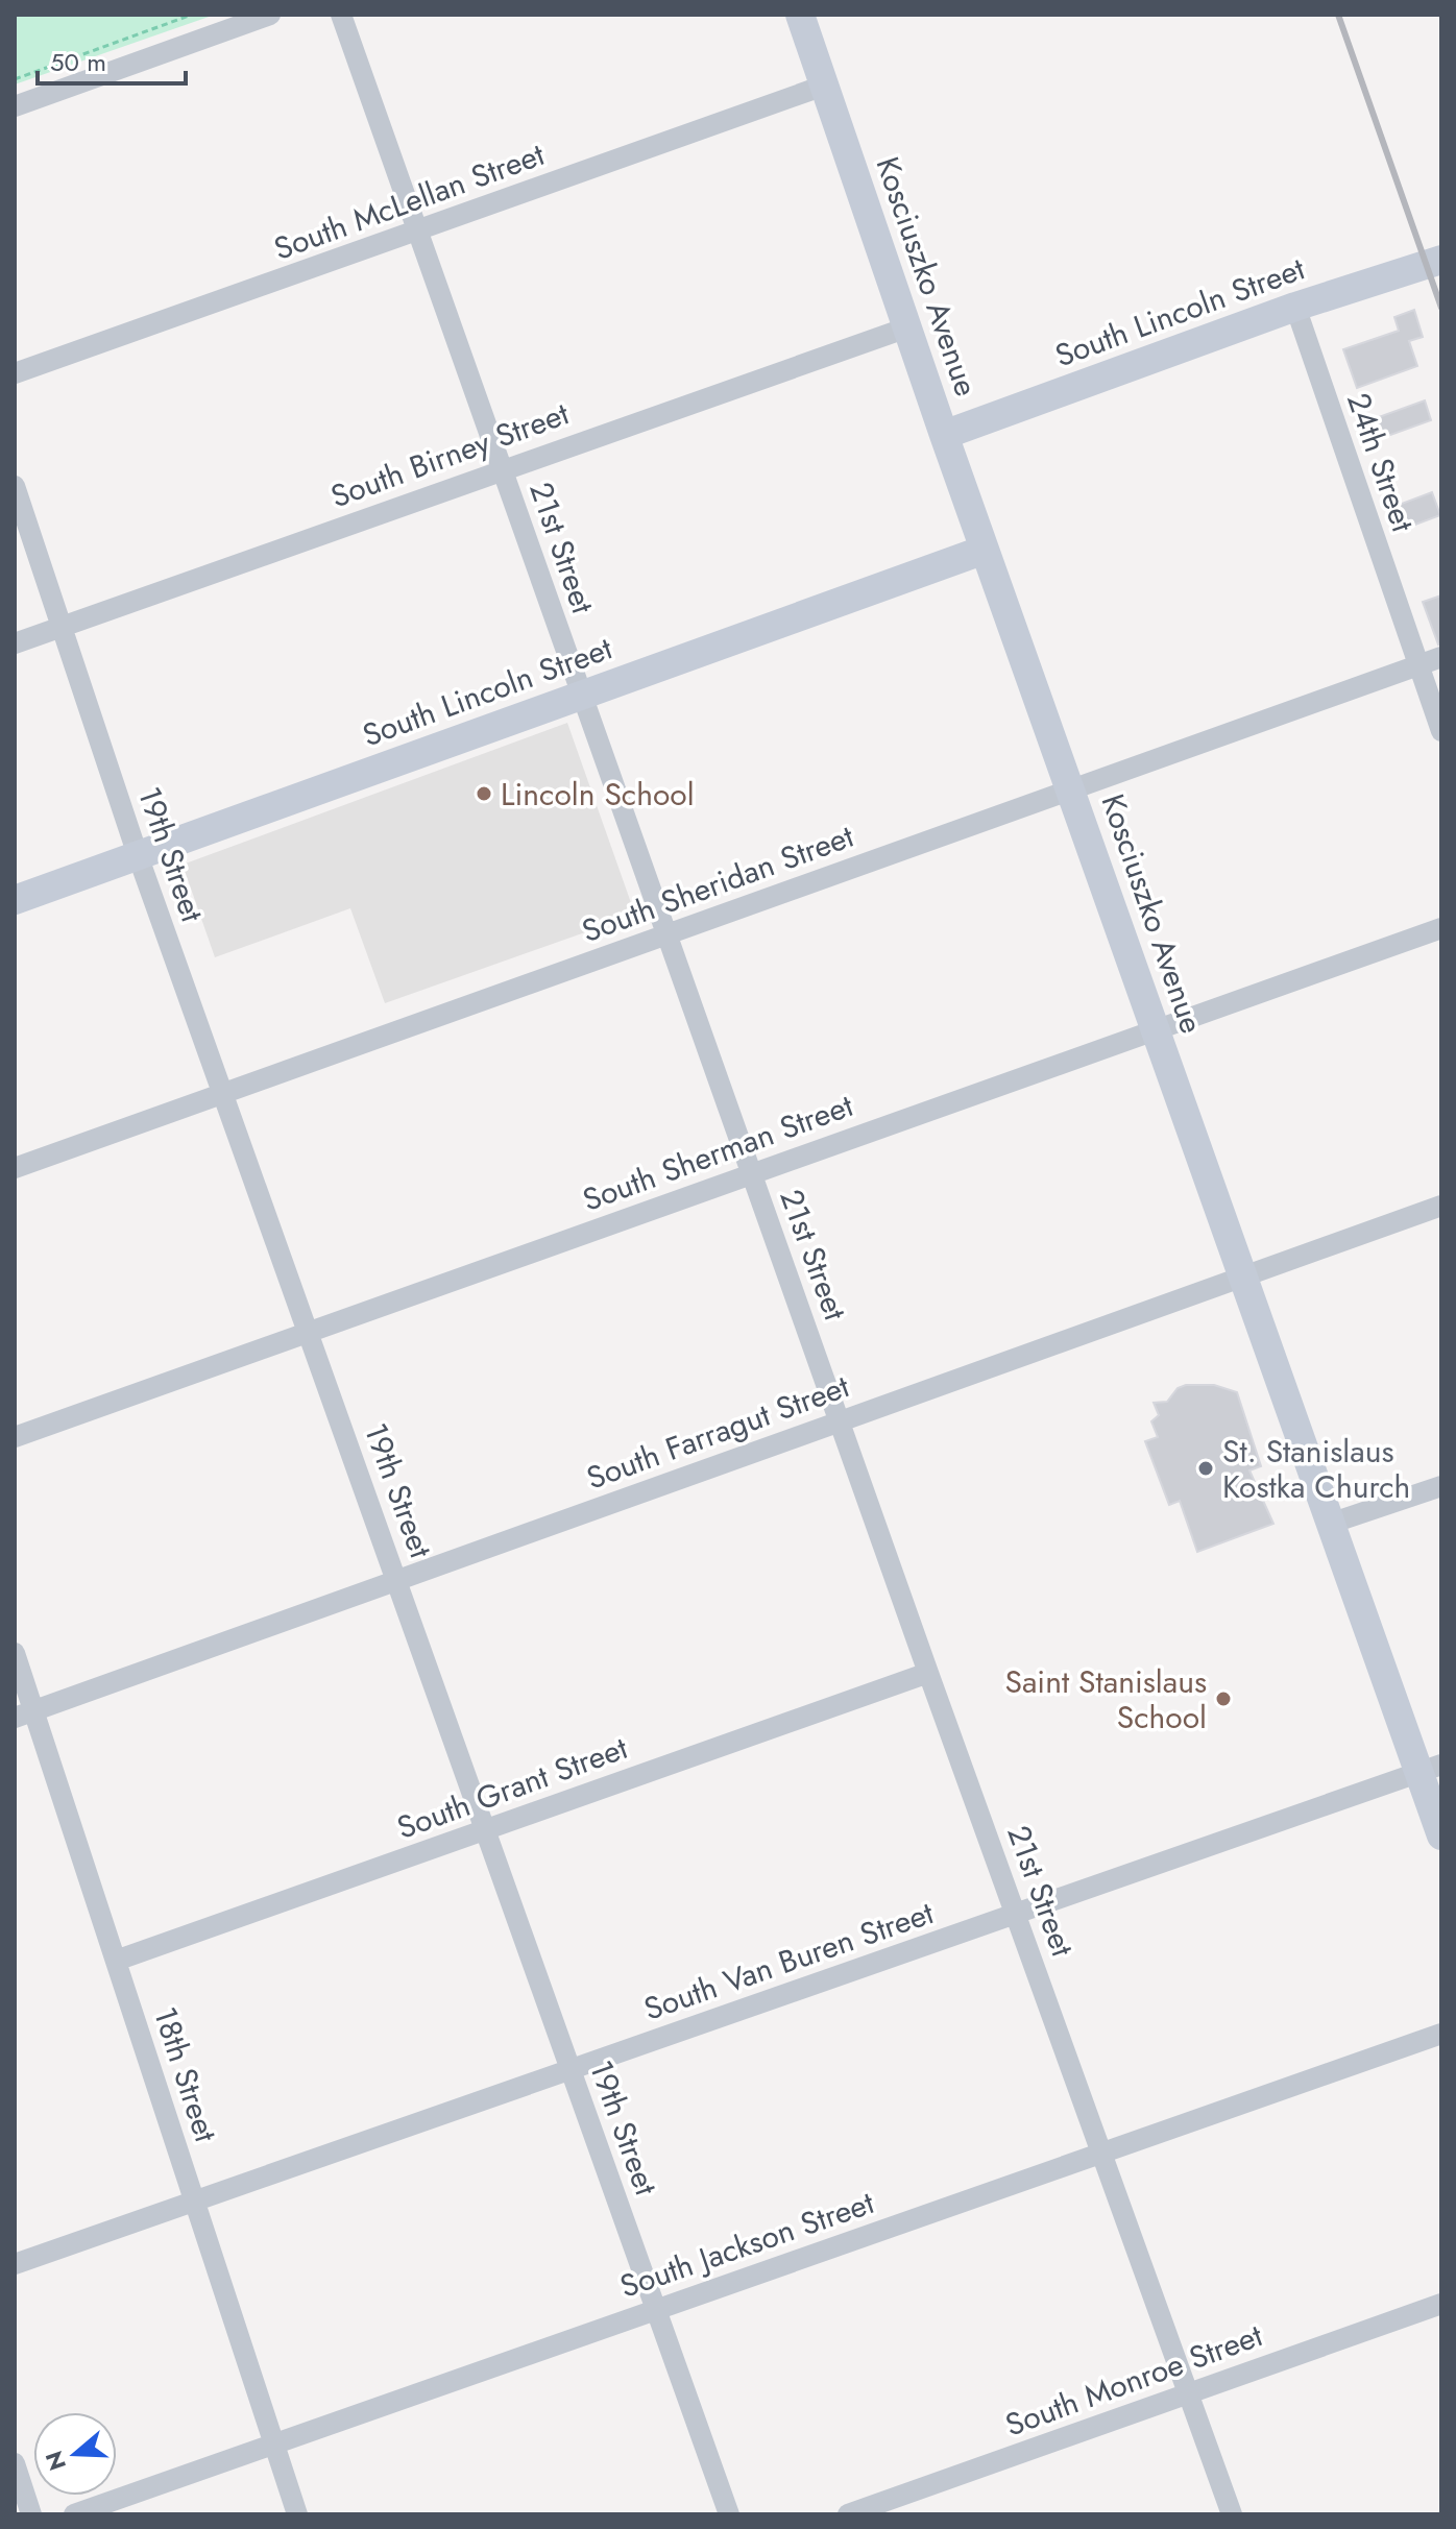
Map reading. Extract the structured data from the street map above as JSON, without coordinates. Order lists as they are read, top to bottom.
{
  "streets": {
    "main road": ["Kosciuszko Avenue", "South Lincoln Street"],
    "street": [
      "South McLellan Street",
      "South Birney Street",
      "24th Street",
      "21st Street",
      "19th Street",
      "South Sheridan Street",
      "South Sherman Street",
      "South Farragut Street",
      "South Grant Street",
      "South Van Buren Street",
      "18th Street",
      "South Jackson Street",
      "South Monroe Street"
    ]
  },
  "crossings": [
    ["South McLellan Street", "Kosciuszko Avenue"],
    ["South McLellan Street", "21st Street"],
    ["Kosciuszko Avenue", "South Lincoln Street"],
    ["Kosciuszko Avenue", "South Birney Street"],
    ["Kosciuszko Avenue", "South Sheridan Street"],
    ["Kosciuszko Avenue", "South Sherman Street"],
    ["Kosciuszko Avenue", "South Farragut Street"],
    ["Kosciuszko Avenue", "South Van Buren Street"],
    ["South Lincoln Street", "24th Street"],
    ["South Lincoln Street", "21st Street"],
    ["South Lincoln Street", "19th Street"],
    ["South Birney Street", "21st Street"],
    ["South Birney Street", "19th Street"],
    ["24th Street", "South Sheridan Street"],
    ["21st Street", "South Sheridan Street"],
    ["21st Street", "South Sherman Street"],
    ["21st Street", "South Farragut Street"],
    ["21st Street", "South Grant Street"],
    ["21st Street", "South Van Buren Street"],
    ["21st Street", "South Jackson Street"],
    ["21st Street", "South Monroe Street"],
    ["19th Street", "South Sheridan Street"],
    ["19th Street", "South Sherman Street"],
    ["19th Street", "South Farragut Street"],
    ["19th Street", "South Grant Street"],
    ["19th Street", "South Van Buren Street"],
    ["19th Street", "South Jackson Street"],
    ["South Farragut Street", "18th Street"],
    ["South Grant Street", "18th Street"],
    ["South Van Buren Street", "18th Street"],
    ["18th Street", "South Jackson Street"]
  ],
  "places": ["Lincoln School", "St. Stanislaus Kostka Church", "Saint Stanislaus School"],
  "scale_bar": "50 m",
  "north": "left"
}
